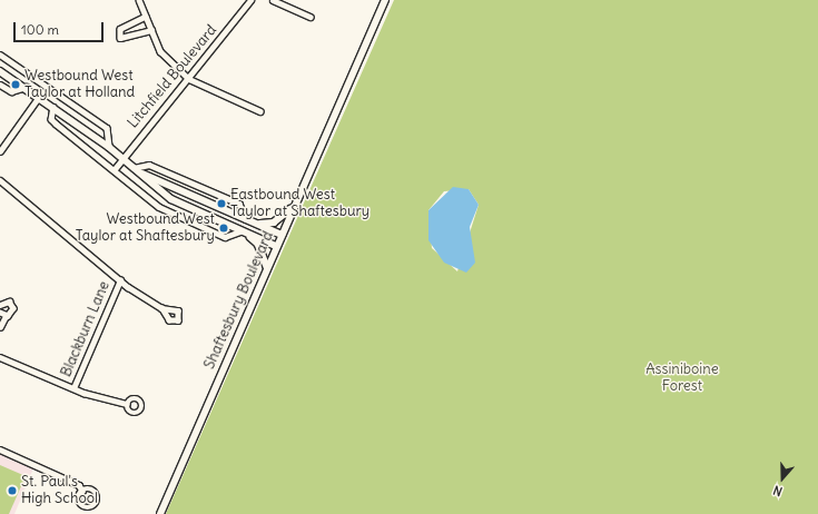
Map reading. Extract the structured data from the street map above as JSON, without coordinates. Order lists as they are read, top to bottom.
{
  "streets": {
    "street": ["Litchfield Boulevard", "Shaftesbury Boulevard", "Blackburn Lane"]
  },
  "parks": ["Assiniboine Forest"],
  "places": [
    "Westbound West Taylor at Holland",
    "Eastbound West Taylor at Shaftesbury",
    "Westbound West Taylor at Shaftesbury",
    "St. Paul's High School"
  ],
  "scale_bar": "100 m",
  "north": "bottom"
}
